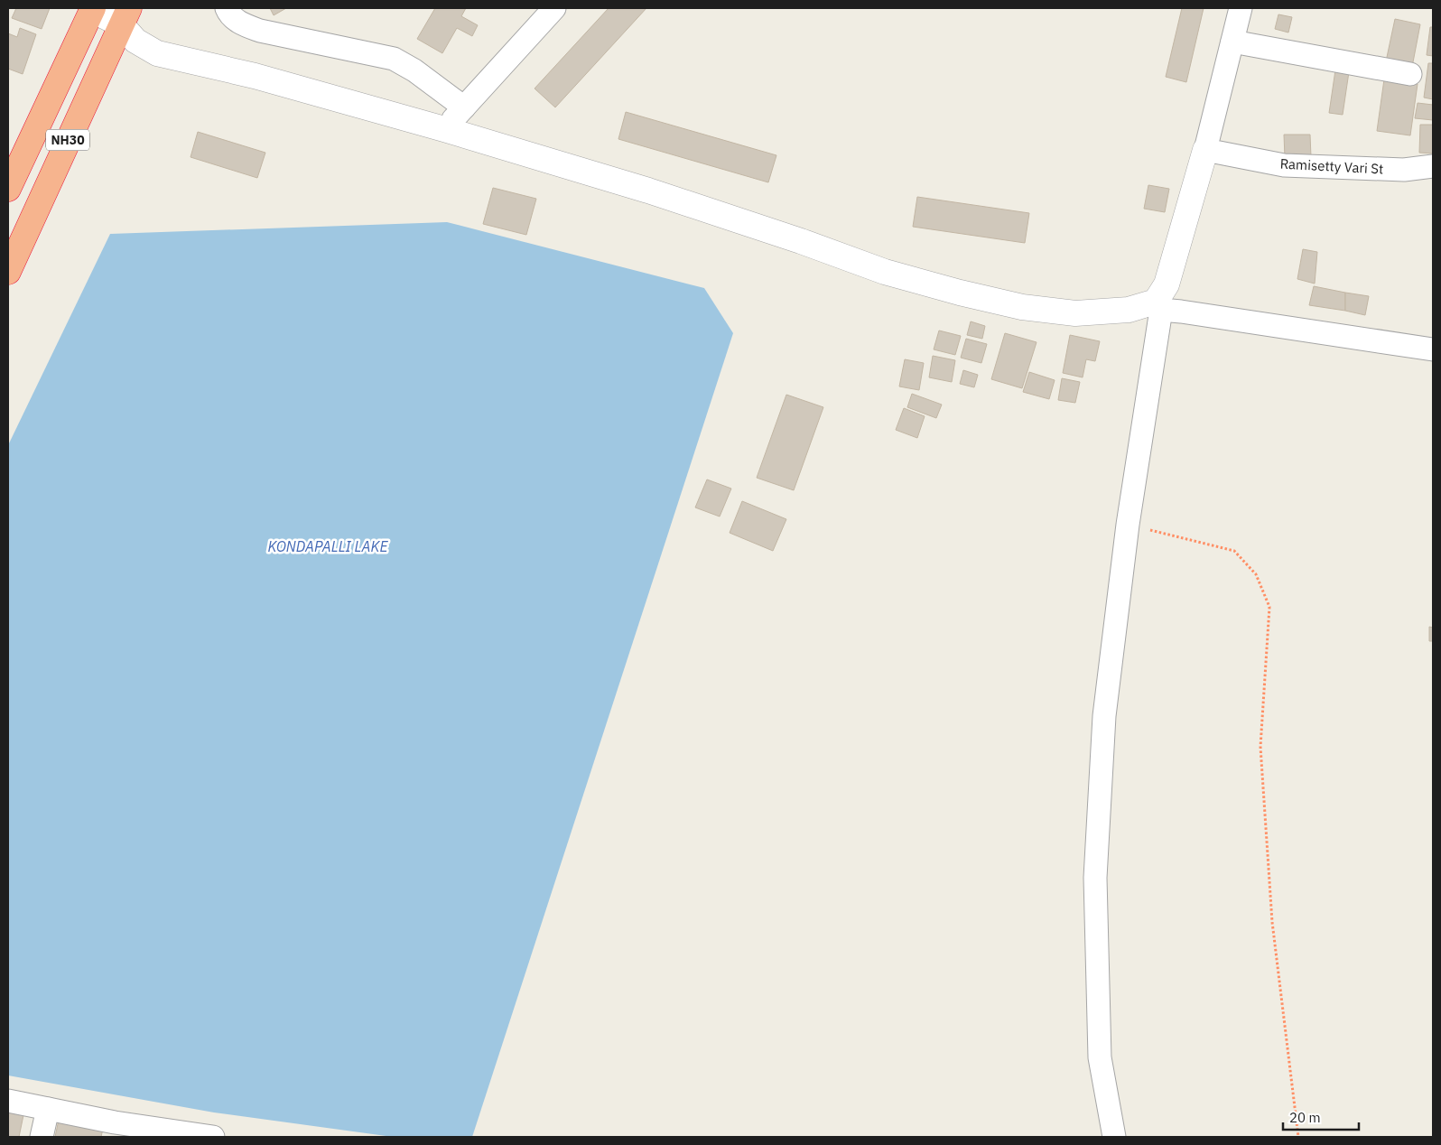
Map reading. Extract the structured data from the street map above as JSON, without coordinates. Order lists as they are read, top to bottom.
{
  "streets": {
    "highway": ["NH30"],
    "street": ["Ramisetty Vari St"]
  },
  "water": ["KONDAPALLI LAKE"],
  "scale_bar": "20 m"
}
